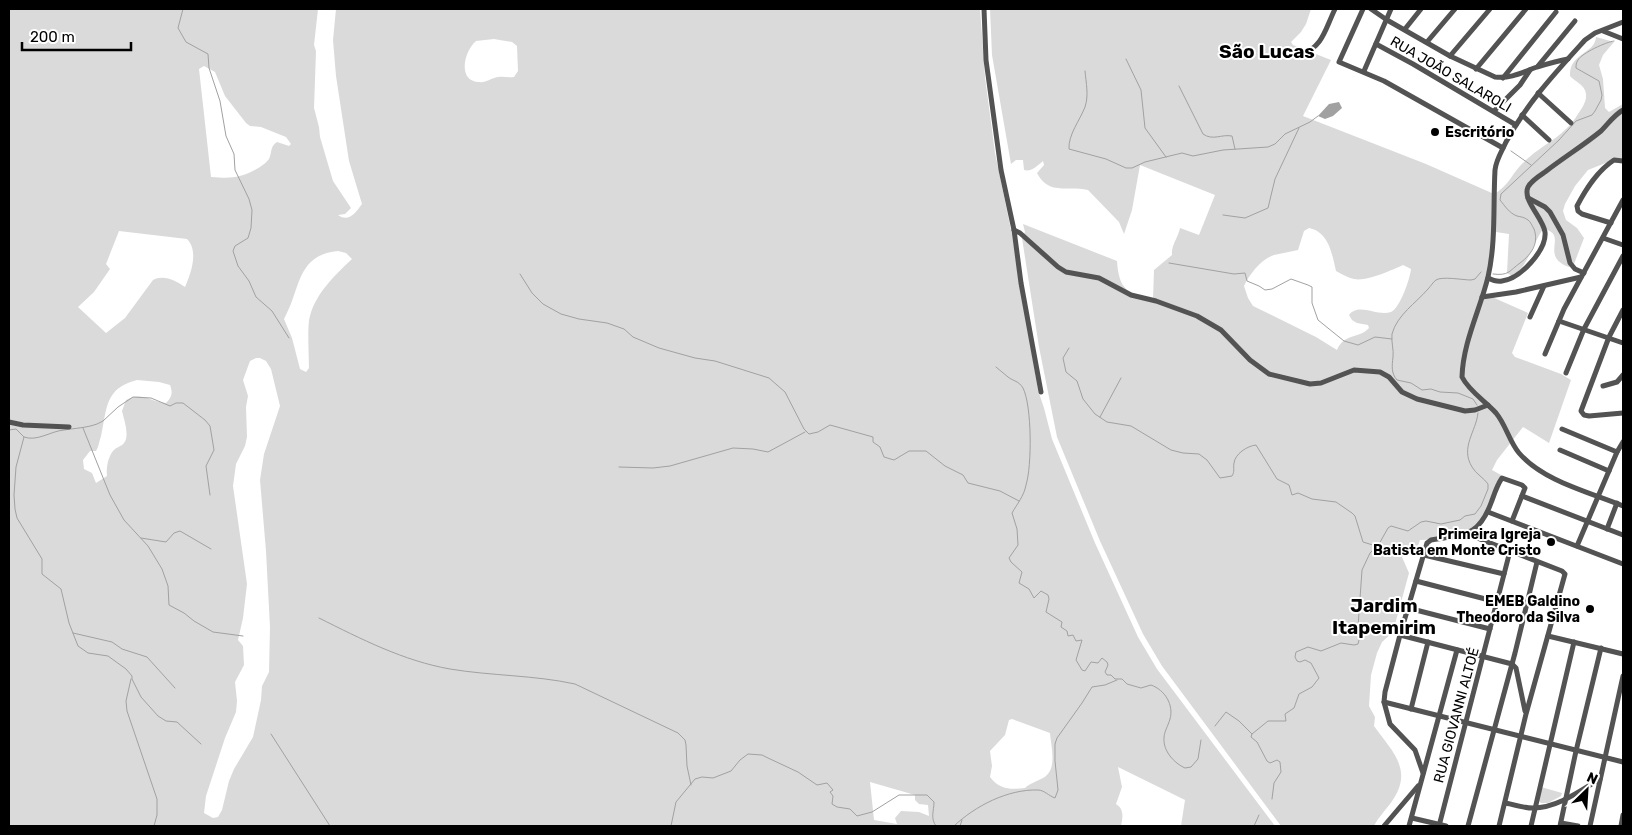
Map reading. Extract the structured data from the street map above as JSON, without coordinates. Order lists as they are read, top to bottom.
{
  "streets": {
    "street": ["RUA JOÃO SALAROLI", "RUA GIOVANNI ALTOÉ"]
  },
  "districts": ["São Lucas", "Jardim Itapemirim"],
  "places": ["Escritório", "Primeira Igreja Batista em Monte Cristo", "EMEB Galdino Theodoro da Silva"],
  "scale_bar": "200 m",
  "north": "top right"
}
